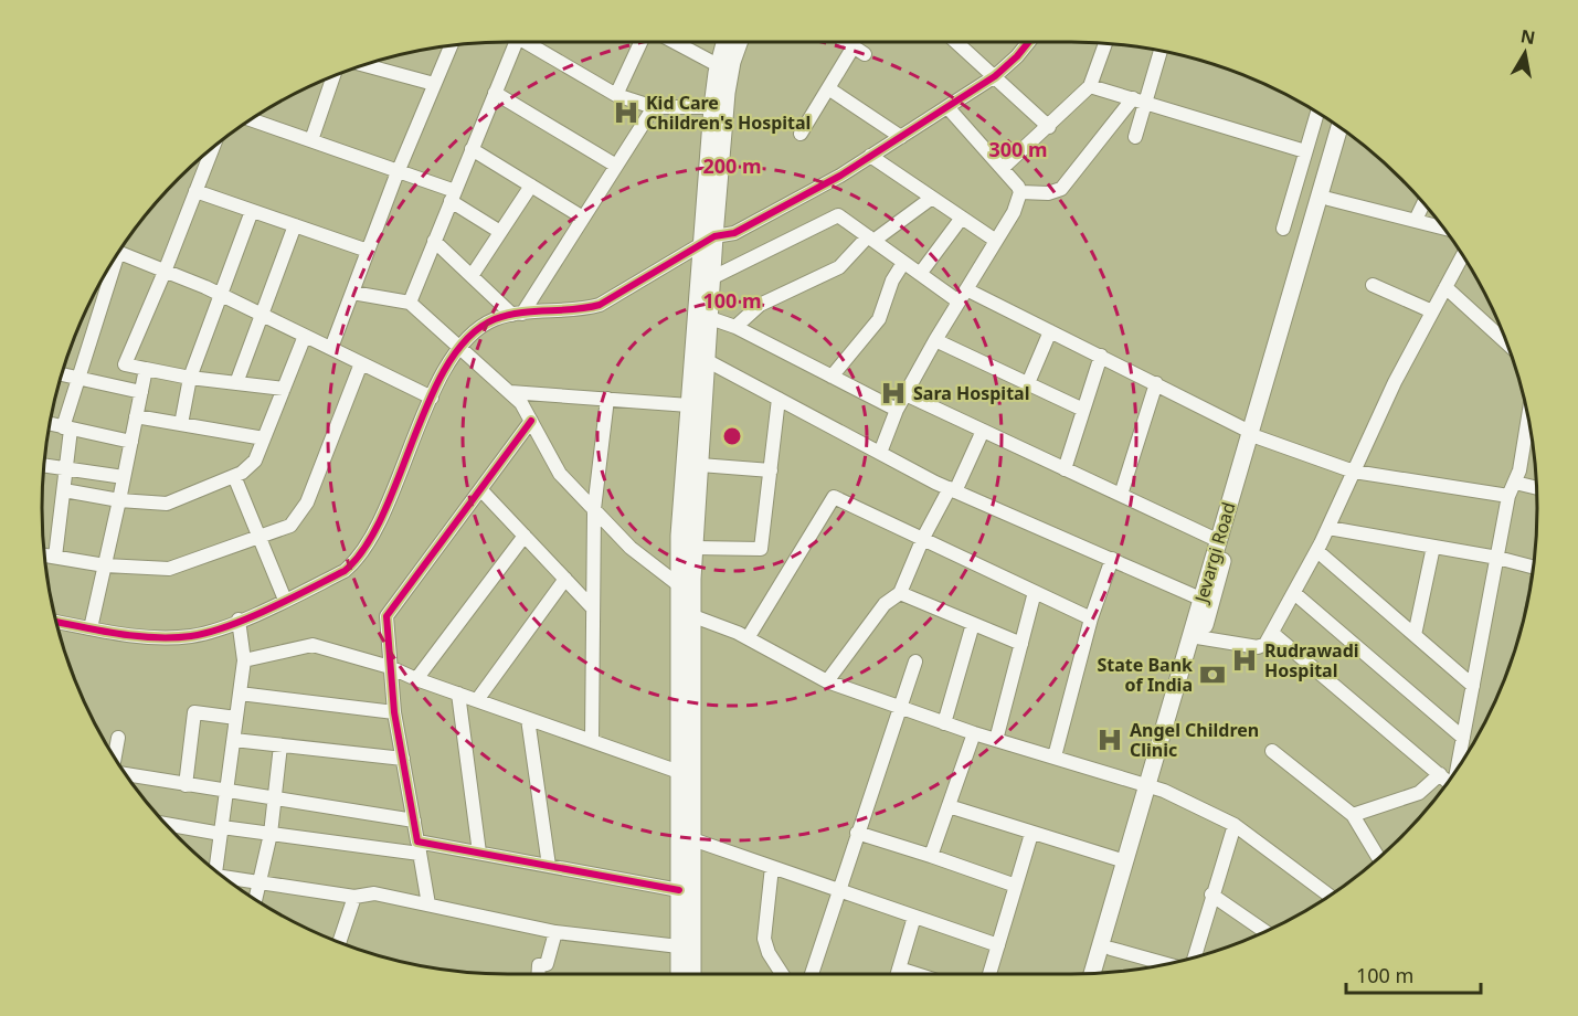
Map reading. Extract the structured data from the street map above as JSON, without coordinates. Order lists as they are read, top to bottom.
{
  "streets": {
    "main road": ["Jevargi Road"]
  },
  "places": {
    "hospital": [
      "Kid Care Children's Hospital",
      "Sara Hospital",
      "Rudrawadi Hospital",
      "Angel Children Clinic"
    ],
    "bank": ["State Bank of India"]
  },
  "scale_bar": "100 m",
  "north": "top",
  "rings": ["300 m", "200 m", "100 m"]
}
